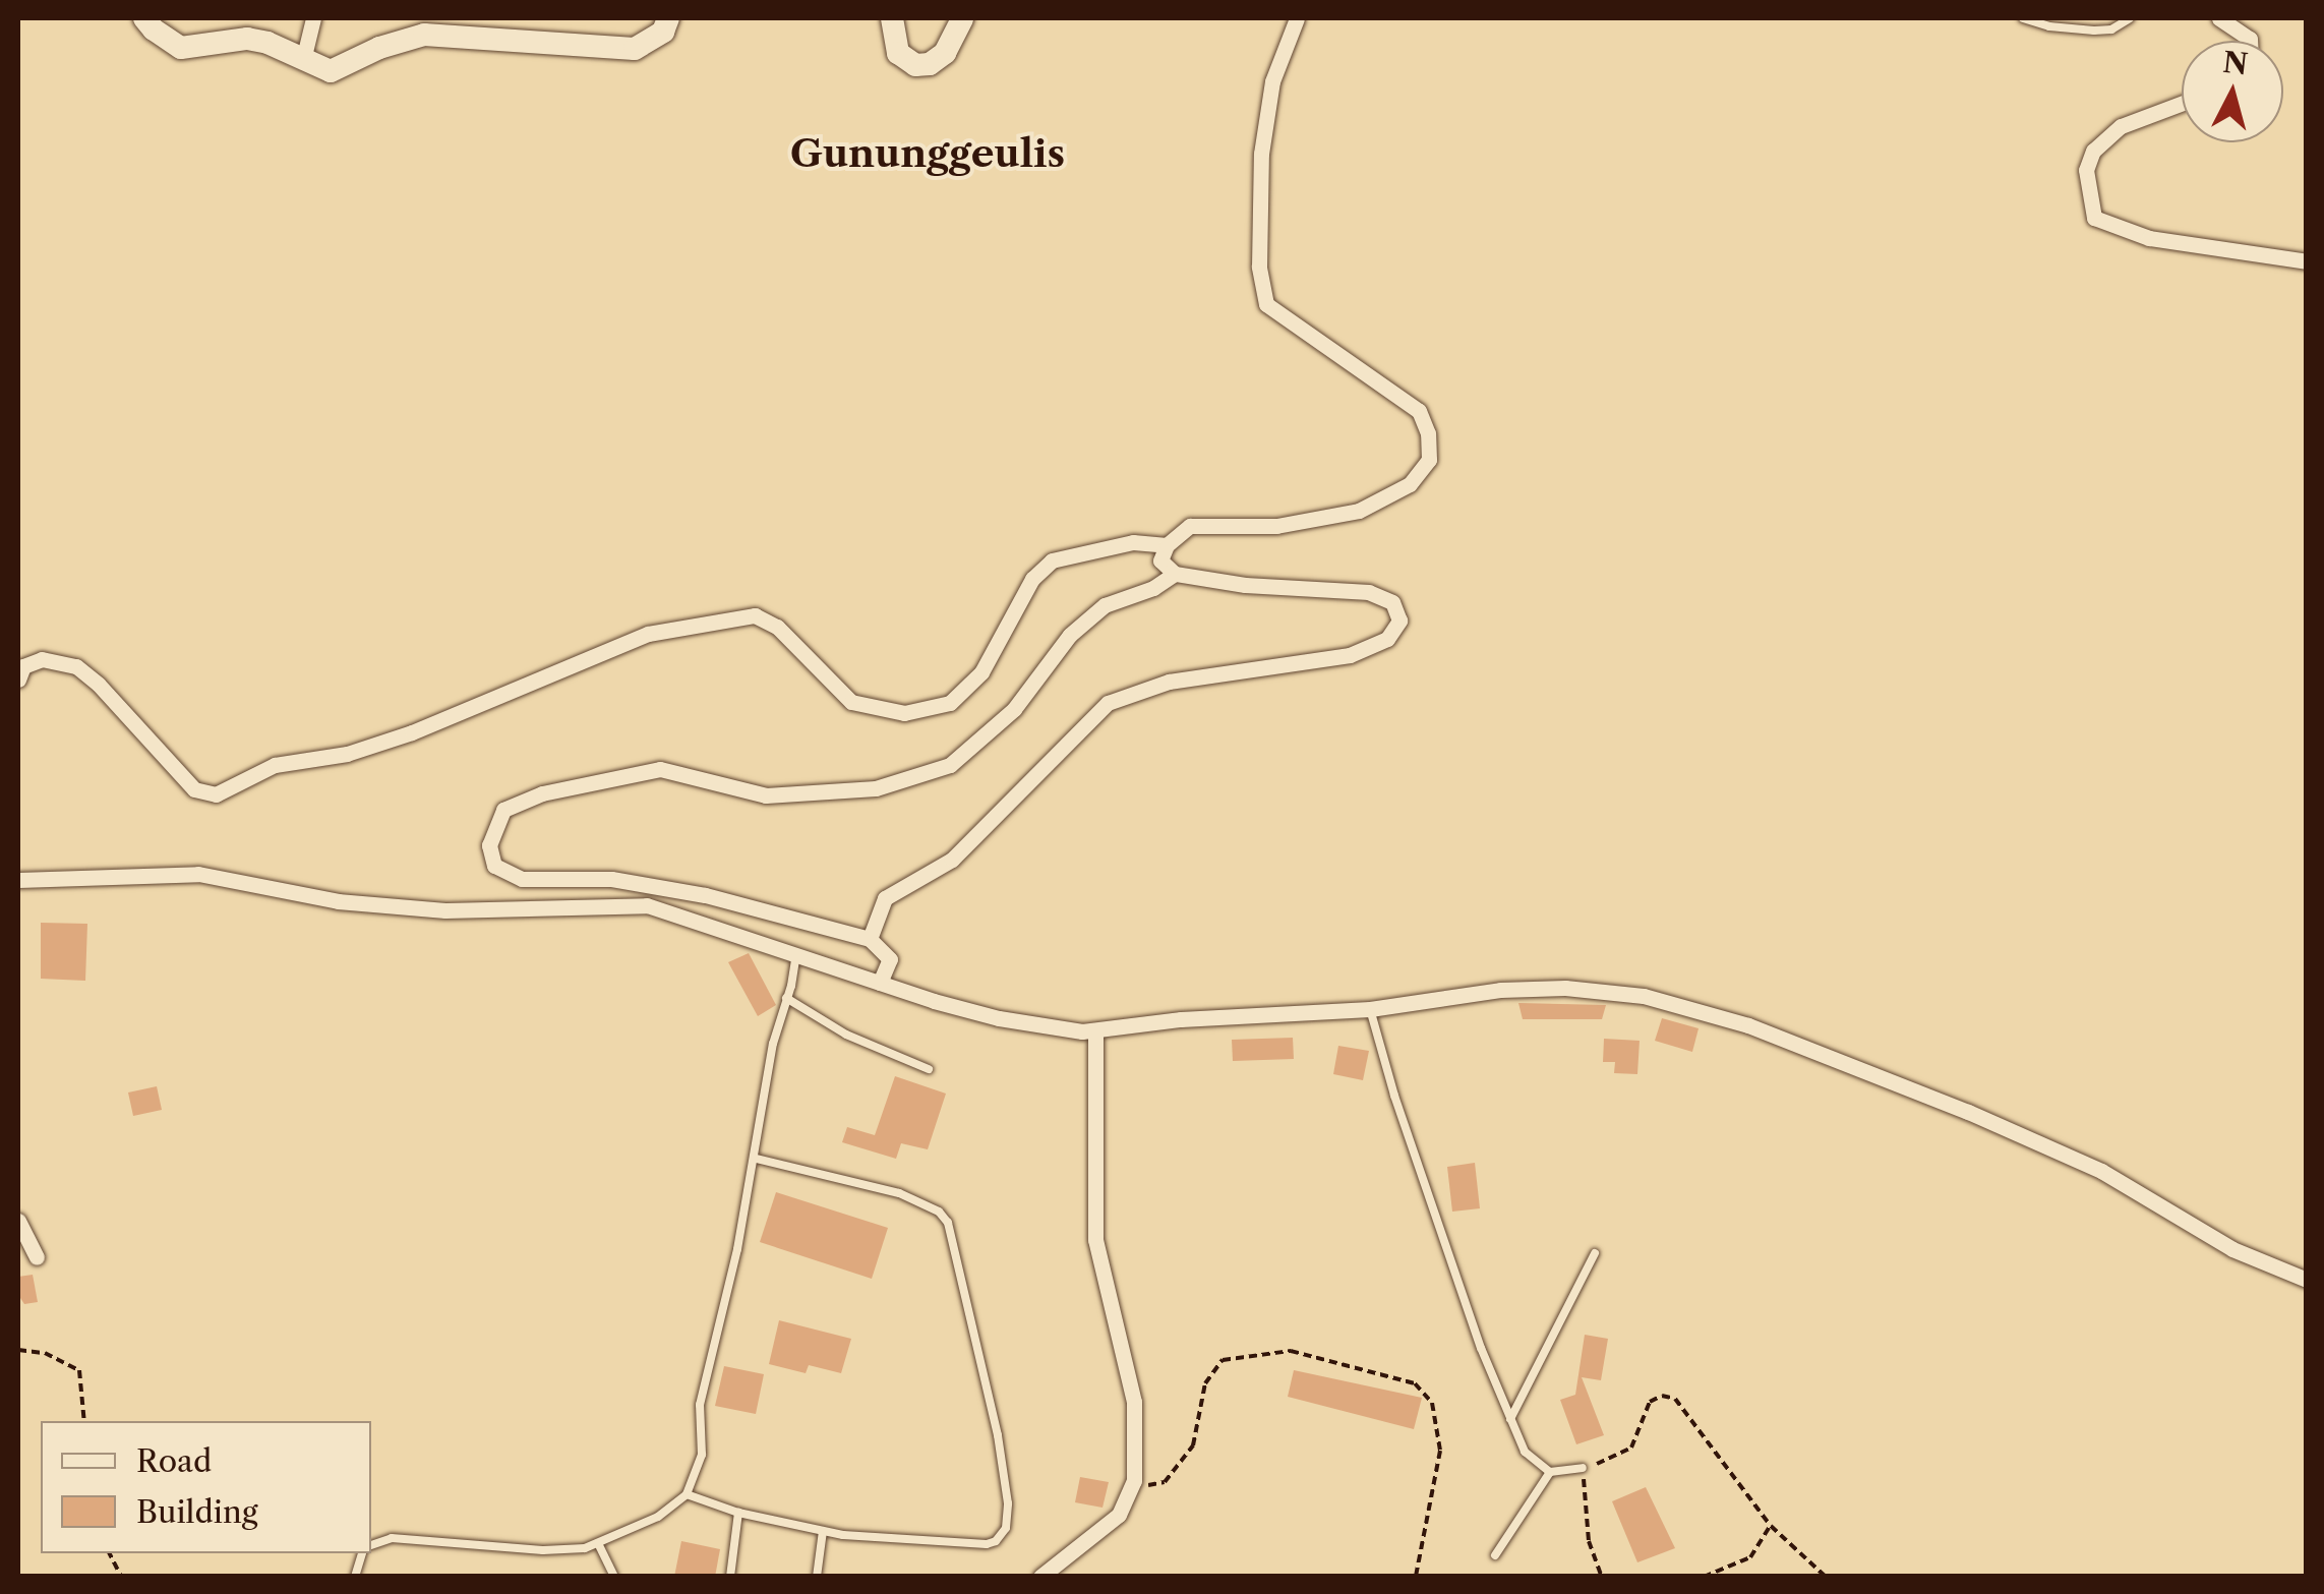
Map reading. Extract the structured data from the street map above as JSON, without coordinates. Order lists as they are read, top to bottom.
{
  "districts": ["Gununggeulis"],
  "legend": ["Road", "Building"],
  "north": "top"
}
